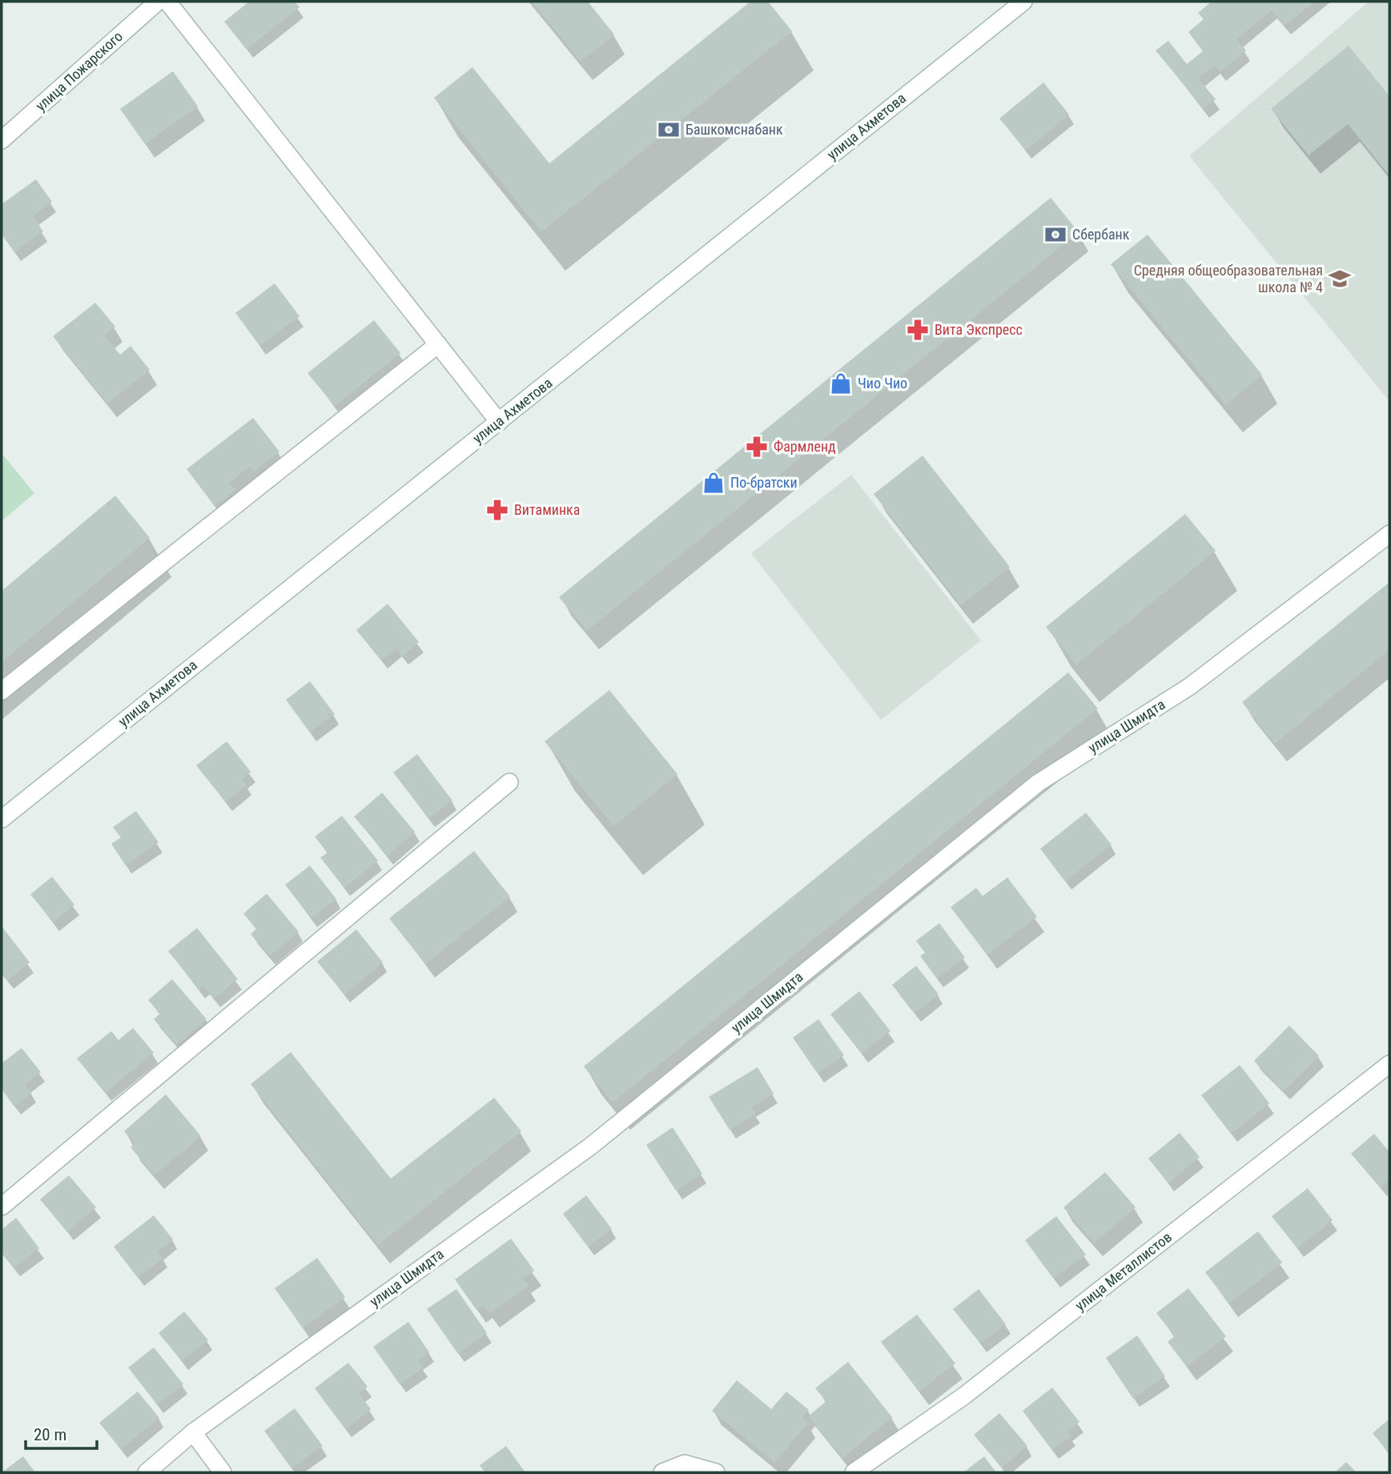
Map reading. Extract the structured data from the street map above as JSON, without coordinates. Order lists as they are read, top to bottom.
{
  "streets": {
    "street": [
      "улица Пожарского",
      "улица Ахметова",
      "улица Шмидта",
      "улица Металлистов"
    ]
  },
  "places": {
    "bank": ["Башкомснабанк", "Сбербанк"],
    "school or university": ["Средняя общеобразовательная школа № 4"],
    "pharmacy": ["Вита Экспресс", "Фармленд", "Витаминка"],
    "shop": ["Чио Чио", "По-братски"]
  },
  "scale_bar": "20 m"
}
